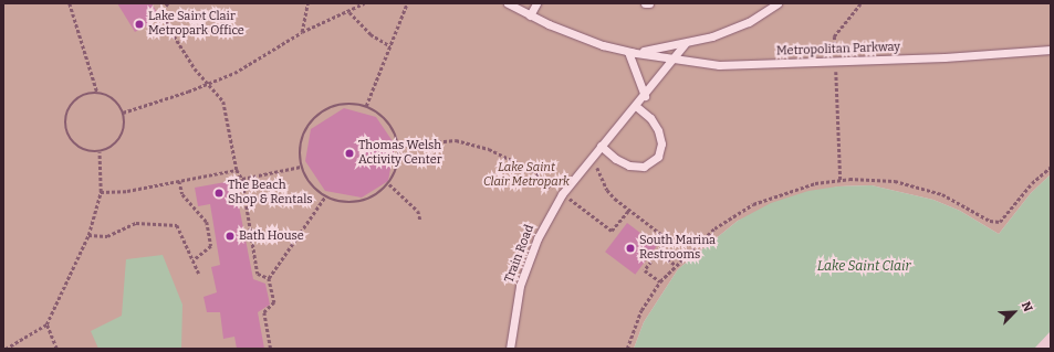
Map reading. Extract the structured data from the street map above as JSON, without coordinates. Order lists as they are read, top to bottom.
{
  "streets": {
    "lane": ["Metropolitan Parkway", "Train Road"]
  },
  "crossings": [
    ["Metropolitan Parkway", "Train Road"]
  ],
  "water": ["Lake Saint Clair"],
  "parks": ["Lake Saint Clair Metropark"],
  "places": [
    "Lake Saint Clair Metropark Office",
    "Thomas Welsh Activity Center",
    "The Beach Shop & Rentals",
    "Bath House",
    "South Marina Restrooms"
  ],
  "north": "top right"
}
